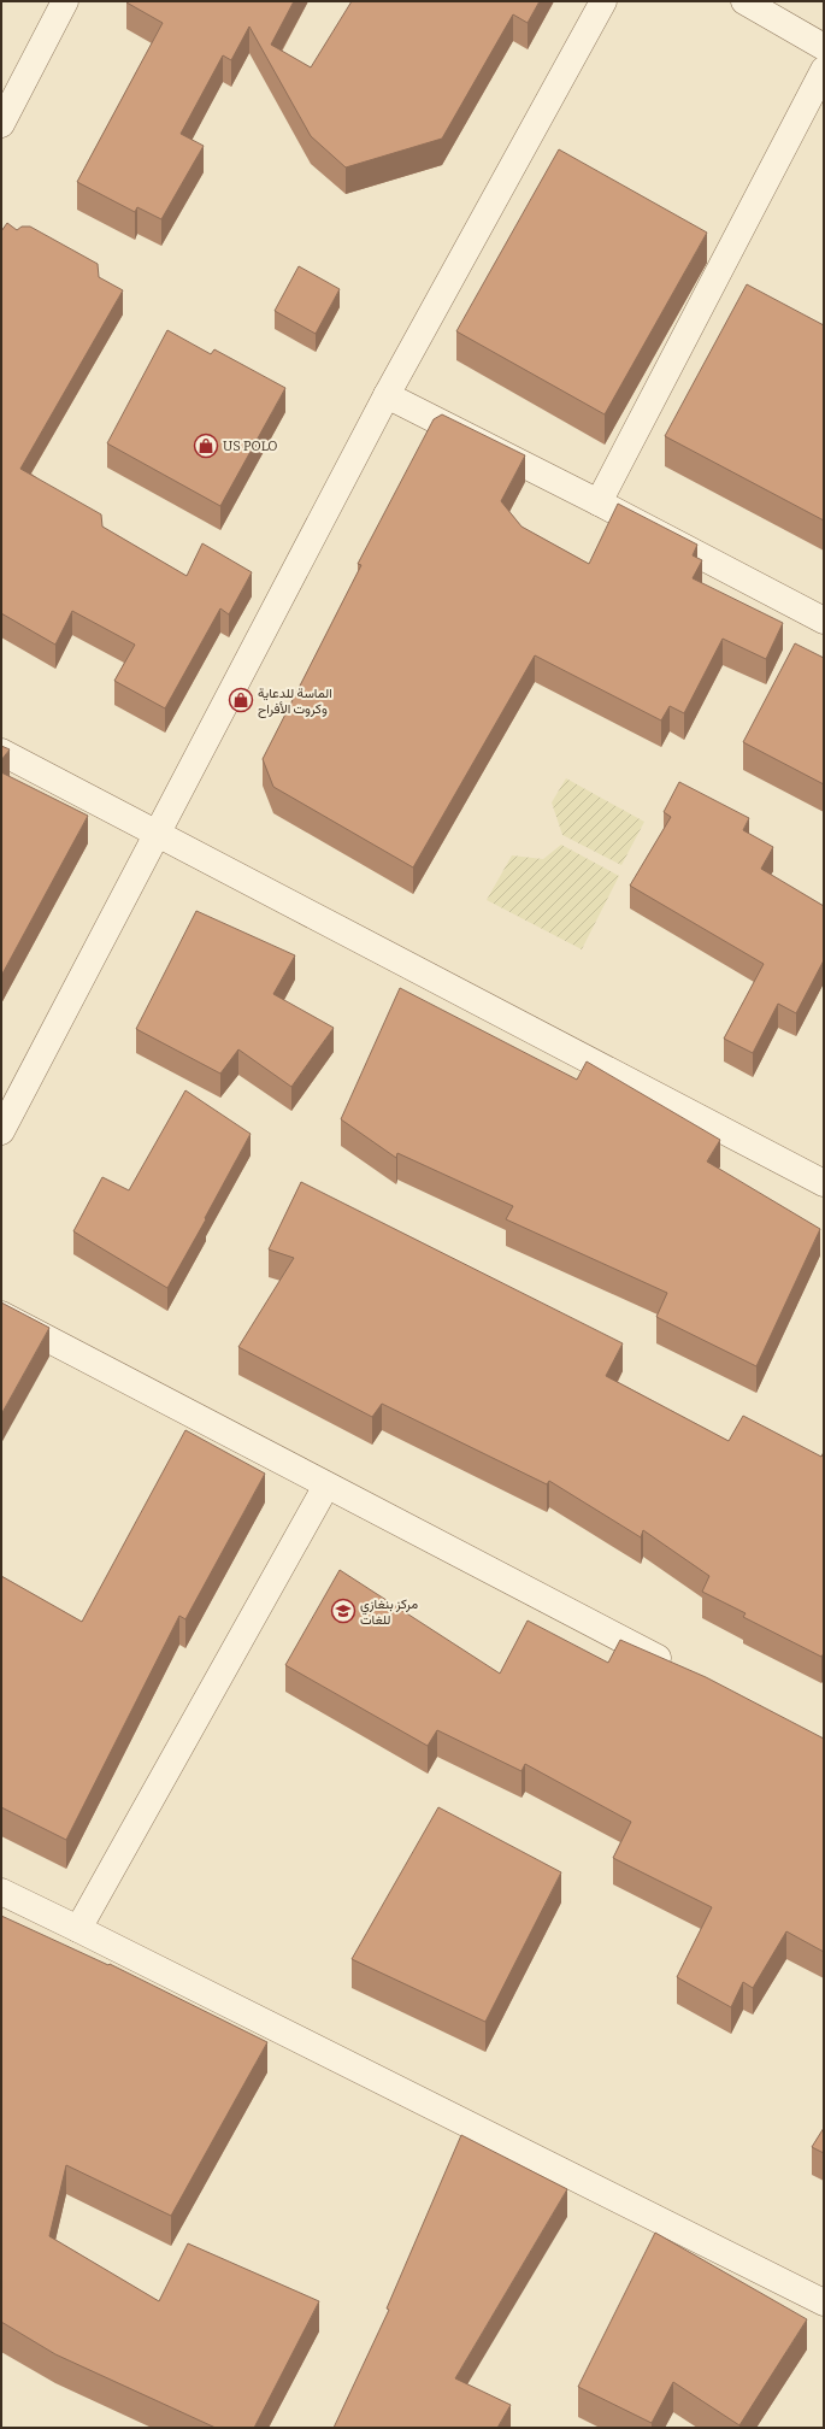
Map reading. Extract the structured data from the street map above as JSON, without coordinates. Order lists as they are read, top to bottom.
{
  "places": {
    "shop": ["US POLO", "الماسة للدعاية وكروت الأفراح"],
    "school or university": ["مركز بنغازي للغات"]
  }
}
